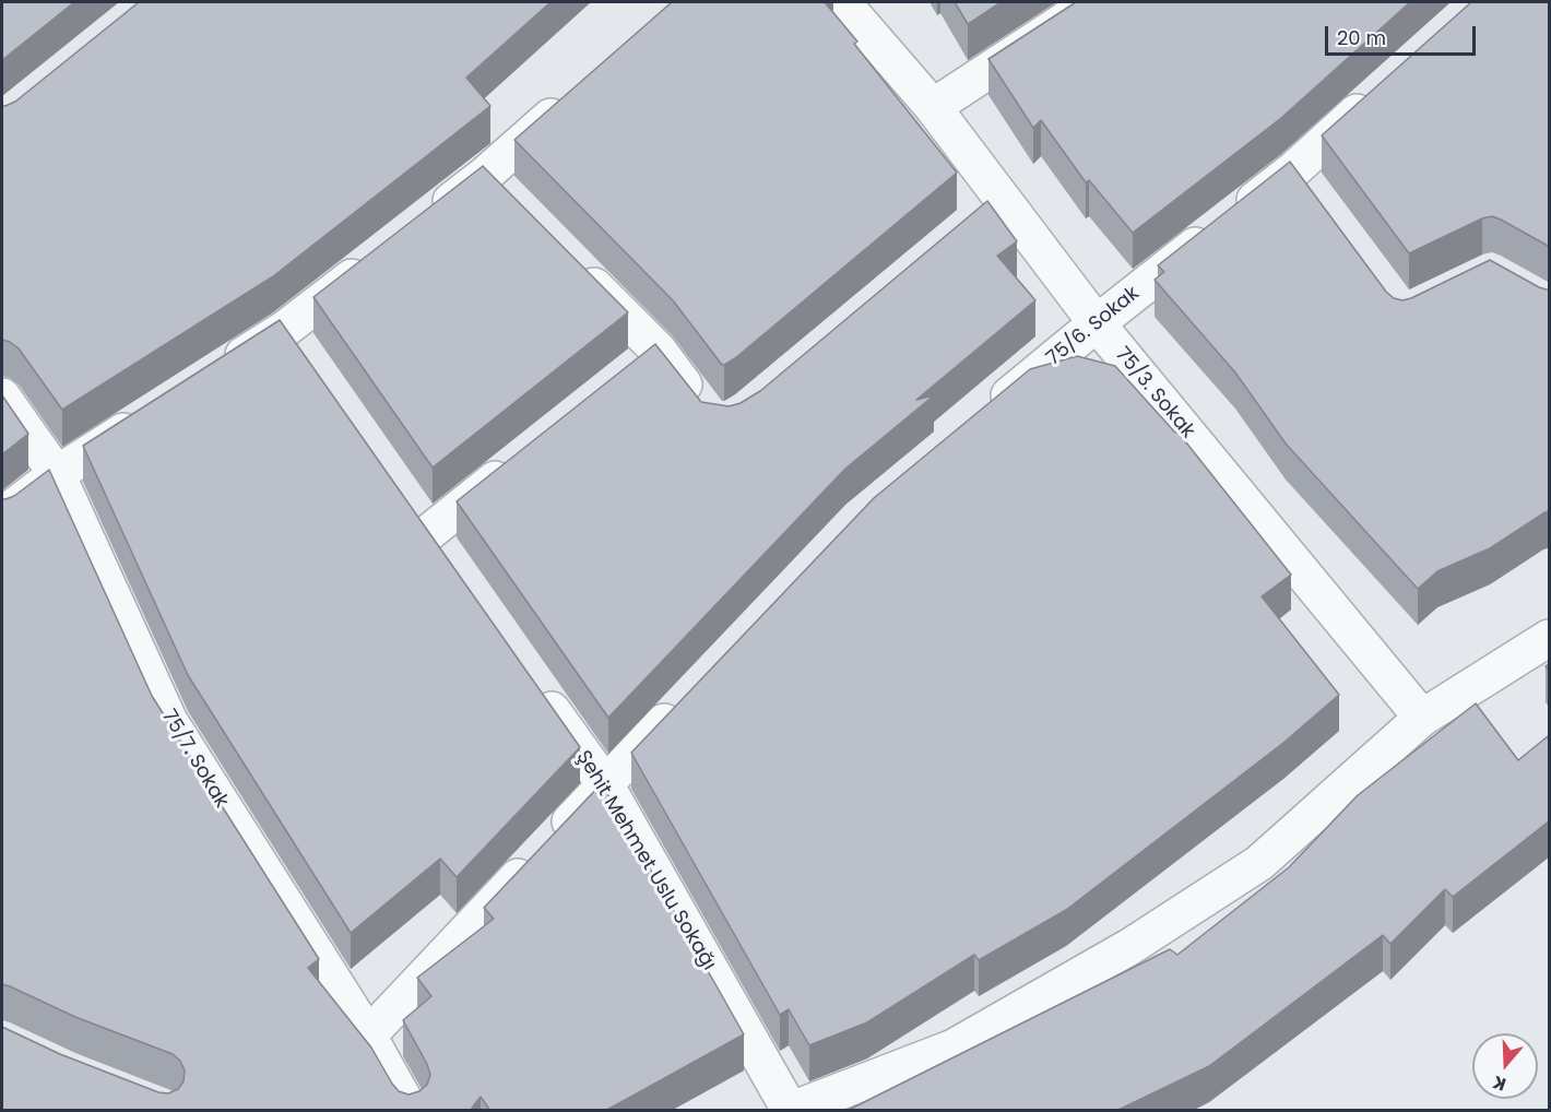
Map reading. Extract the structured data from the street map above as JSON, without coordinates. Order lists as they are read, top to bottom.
{
  "streets": {
    "street": [
      "75/6. Sokak",
      "75/3. Sokak",
      "75/7. Sokak",
      "Şehit Mehmet Uslu Sokağı"
    ]
  },
  "crossings": [
    ["75/6. Sokak", "75/3. Sokak"]
  ],
  "scale_bar": "20 m",
  "north": "bottom"
}
